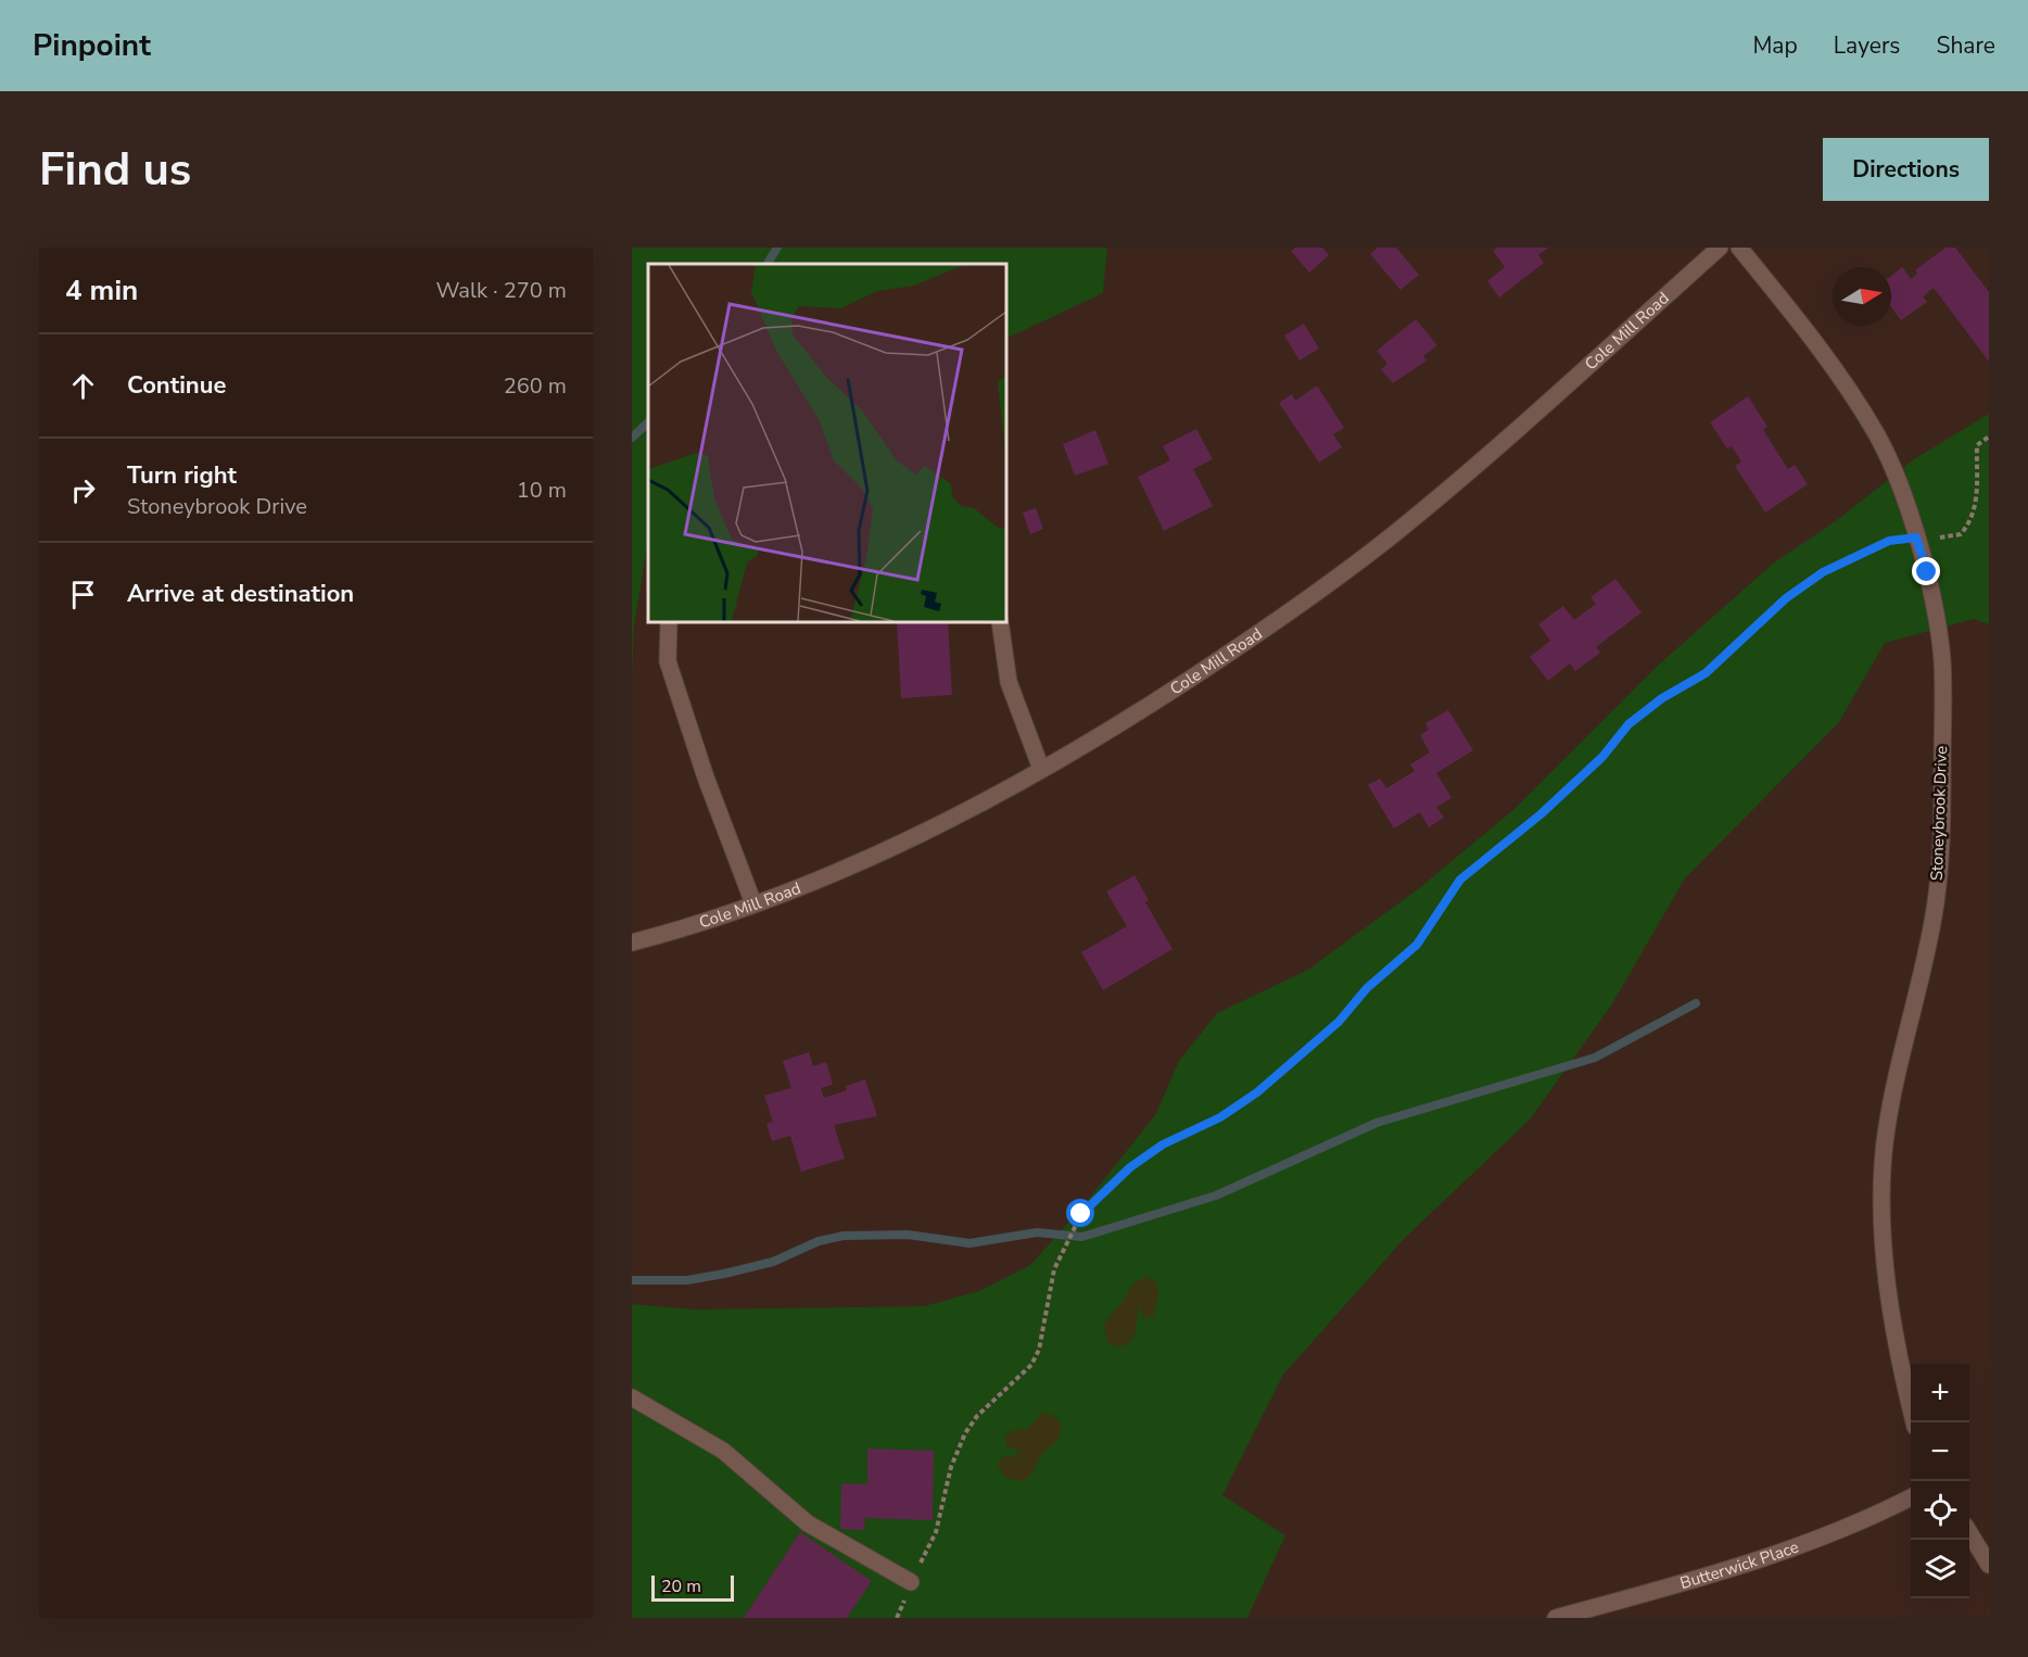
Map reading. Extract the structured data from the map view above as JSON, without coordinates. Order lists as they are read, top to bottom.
{
  "streets": {
    "street": ["Cole Mill Road", "Stoneybrook Drive", "Butterwick Place"]
  },
  "scale_bar": "20 m",
  "north": "right",
  "page": {
    "header": "Pinpoint",
    "nav": ["Map", "Layers", "Share"],
    "buttons": "Directions",
    "title": "Find us",
    "heading": ["4 min", "Walk · 270 m"],
    "list": [
      ["Continue", "260 m"],
      ["Turn right", "Stoneybrook Drive", "10 m"],
      "Arrive at destination"
    ],
    "map_buttons": ["+", "−"],
    "scale": "20 m"
  }
}
